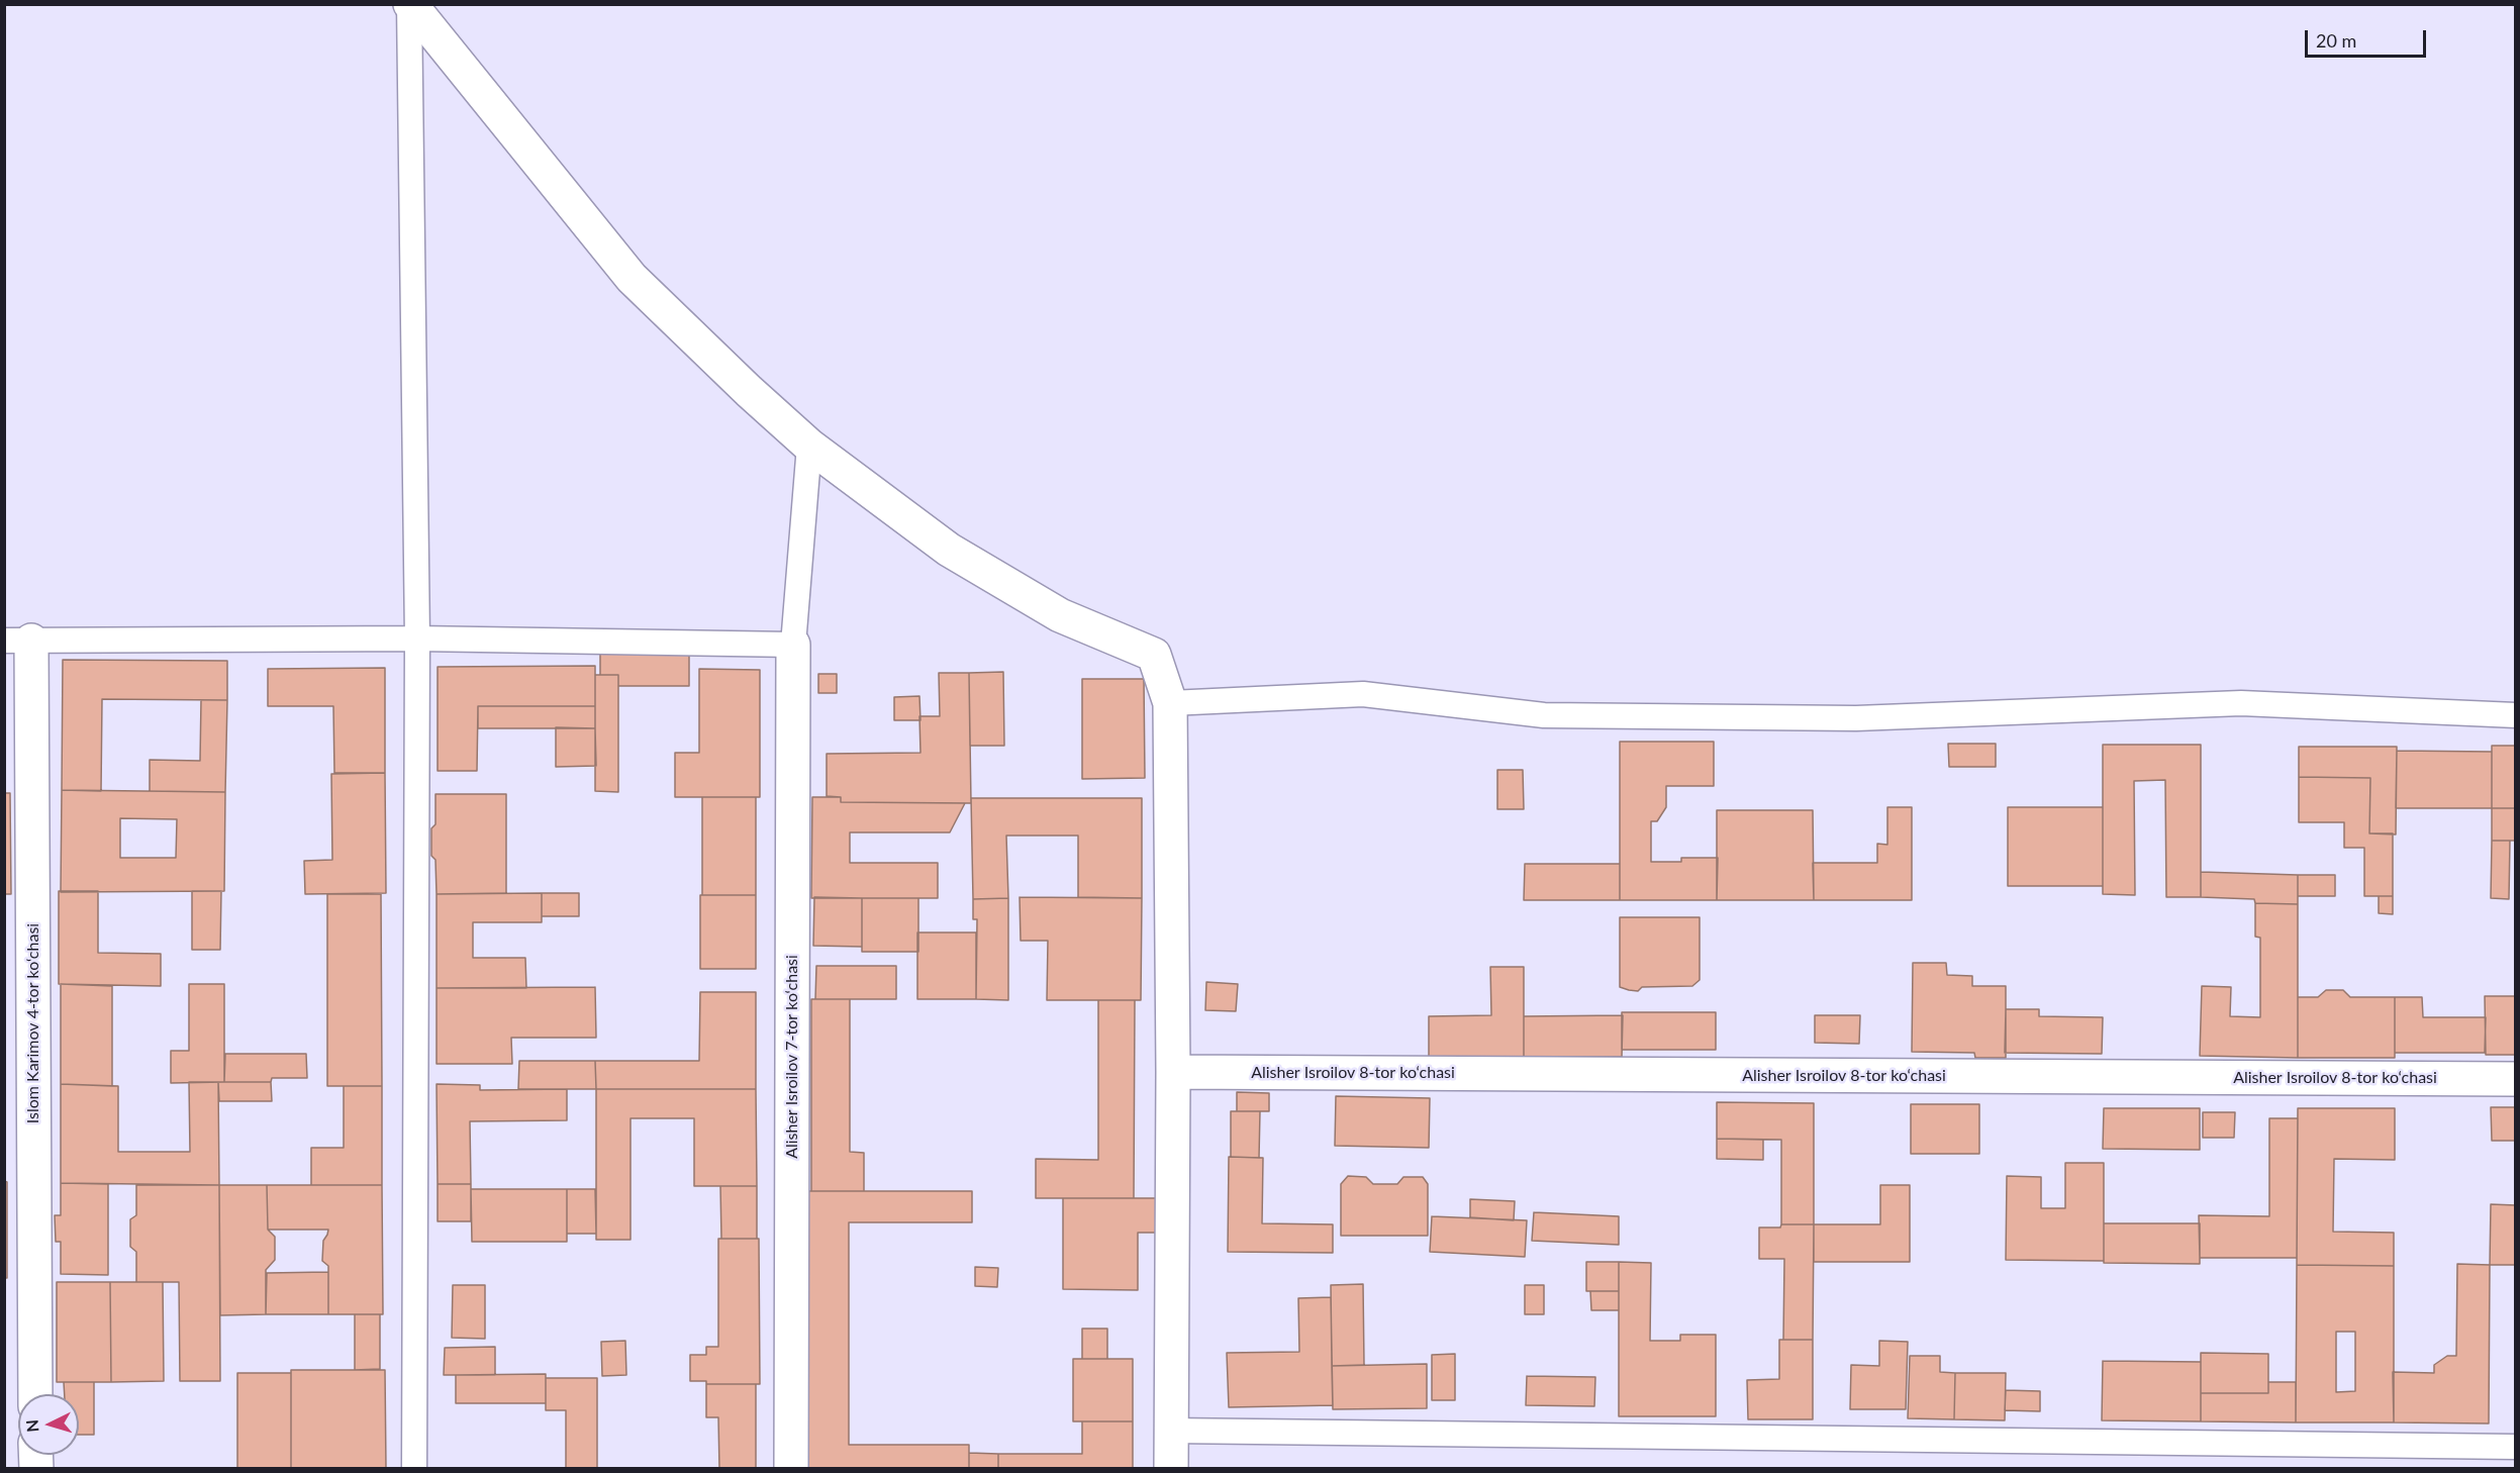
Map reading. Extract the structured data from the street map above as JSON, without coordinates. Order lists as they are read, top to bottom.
{
  "streets": {
    "street": ["Islom Karimov 4-tor ko‘chasi", "Alisher Isroilov 7-tor ko‘chasi", "Alisher Isroilov 8-tor ko‘chasi"]
  },
  "scale_bar": "20 m",
  "north": "left"
}
